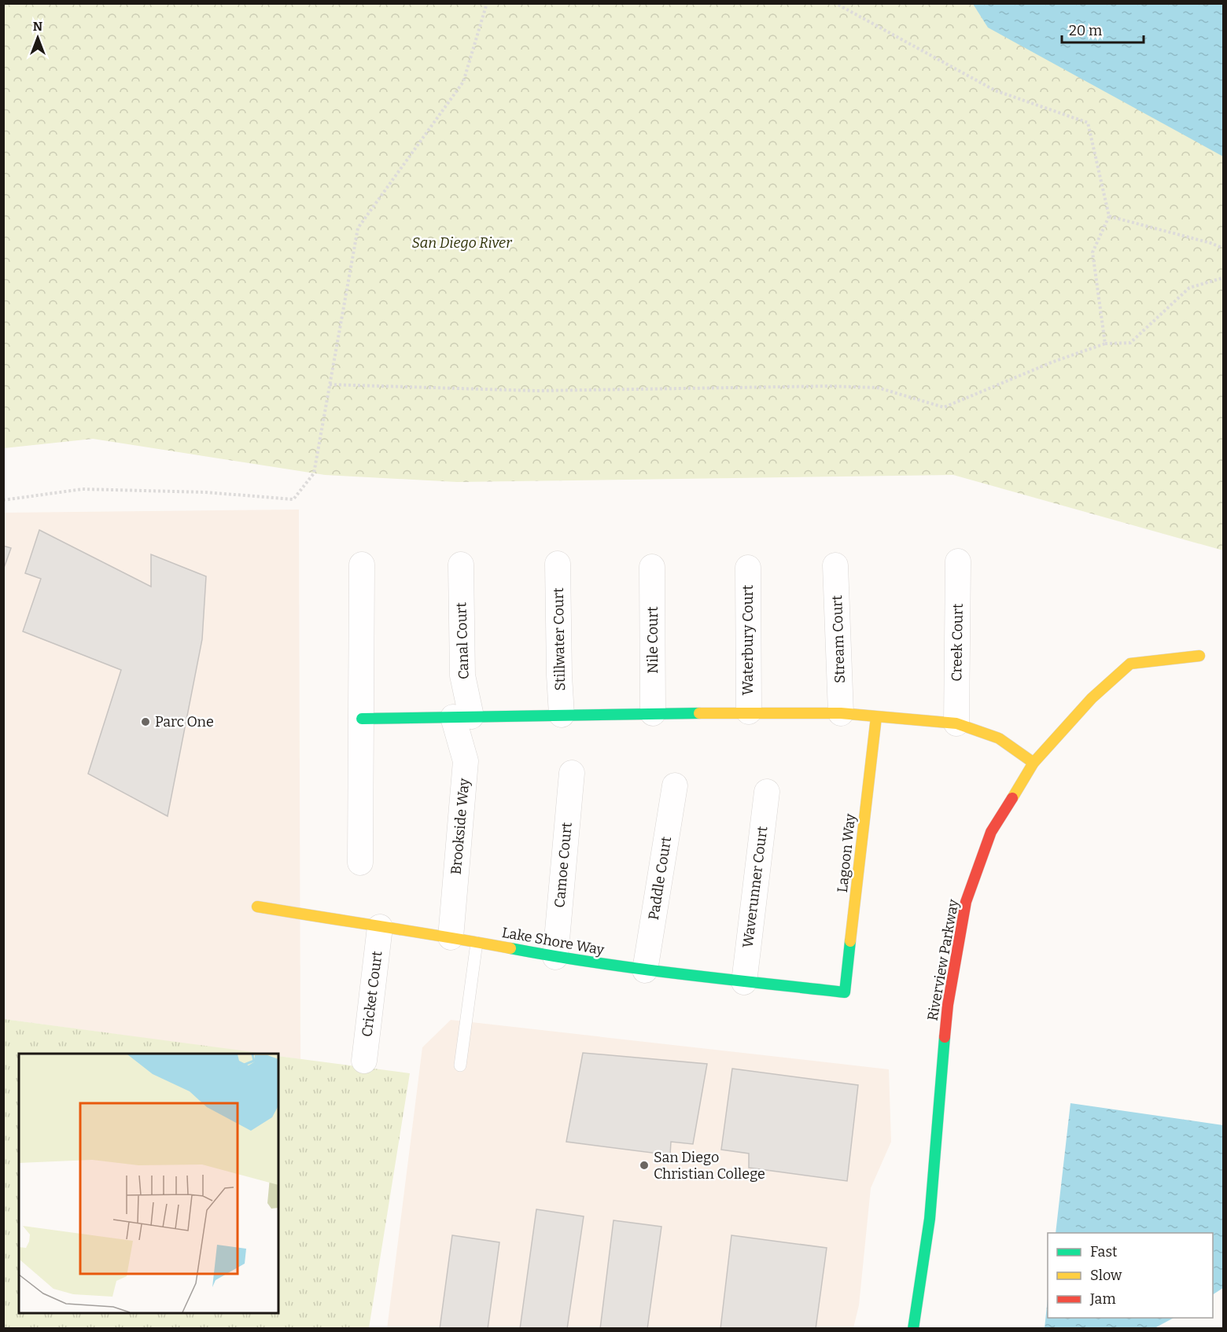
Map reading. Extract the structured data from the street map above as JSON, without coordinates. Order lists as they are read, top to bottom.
{
  "streets": {
    "street": [
      "Stillwater Court",
      "Stream Court",
      "Nile Court",
      "Waterbury Court",
      "Canal Court",
      "Creek Court",
      "Brookside Way",
      "Lagoon Way",
      "Camoe Court",
      "Paddle Court",
      "Waverunner Court",
      "Lake Shore Way",
      "Riverview Parkway",
      "Cricket Court"
    ]
  },
  "crossings": [
    ["Canal Court", "Brookside Way"],
    ["Brookside Way", "Lake Shore Way"],
    ["Lagoon Way", "Lake Shore Way"],
    ["Camoe Court", "Lake Shore Way"],
    ["Paddle Court", "Lake Shore Way"],
    ["Waverunner Court", "Lake Shore Way"],
    ["Lake Shore Way", "Cricket Court"]
  ],
  "parks": ["San Diego River"],
  "places": ["Parc One", "San Diego Christian College"],
  "legend": ["Fast", "Slow", "Jam"],
  "scale_bar": "20 m",
  "north": "top"
}
